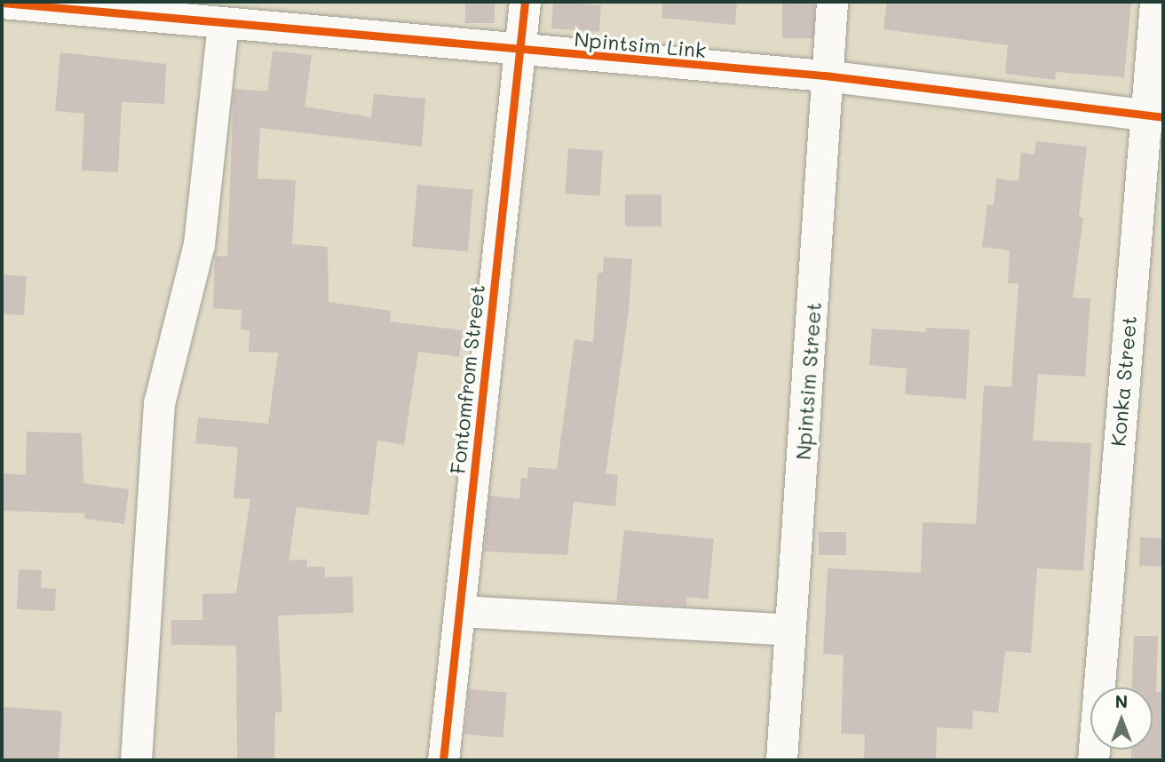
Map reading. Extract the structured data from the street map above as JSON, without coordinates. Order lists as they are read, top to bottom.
{
  "streets": {
    "street": [
      "Npintsim Link",
      "Fontomfrom Street",
      "Npintsim Street",
      "Konka Street"
    ]
  },
  "crossings": [
    ["Npintsim Link", "Fontomfrom Street"],
    ["Npintsim Link", "Npintsim Street"],
    ["Npintsim Link", "Konka Street"]
  ],
  "north": "top"
}
